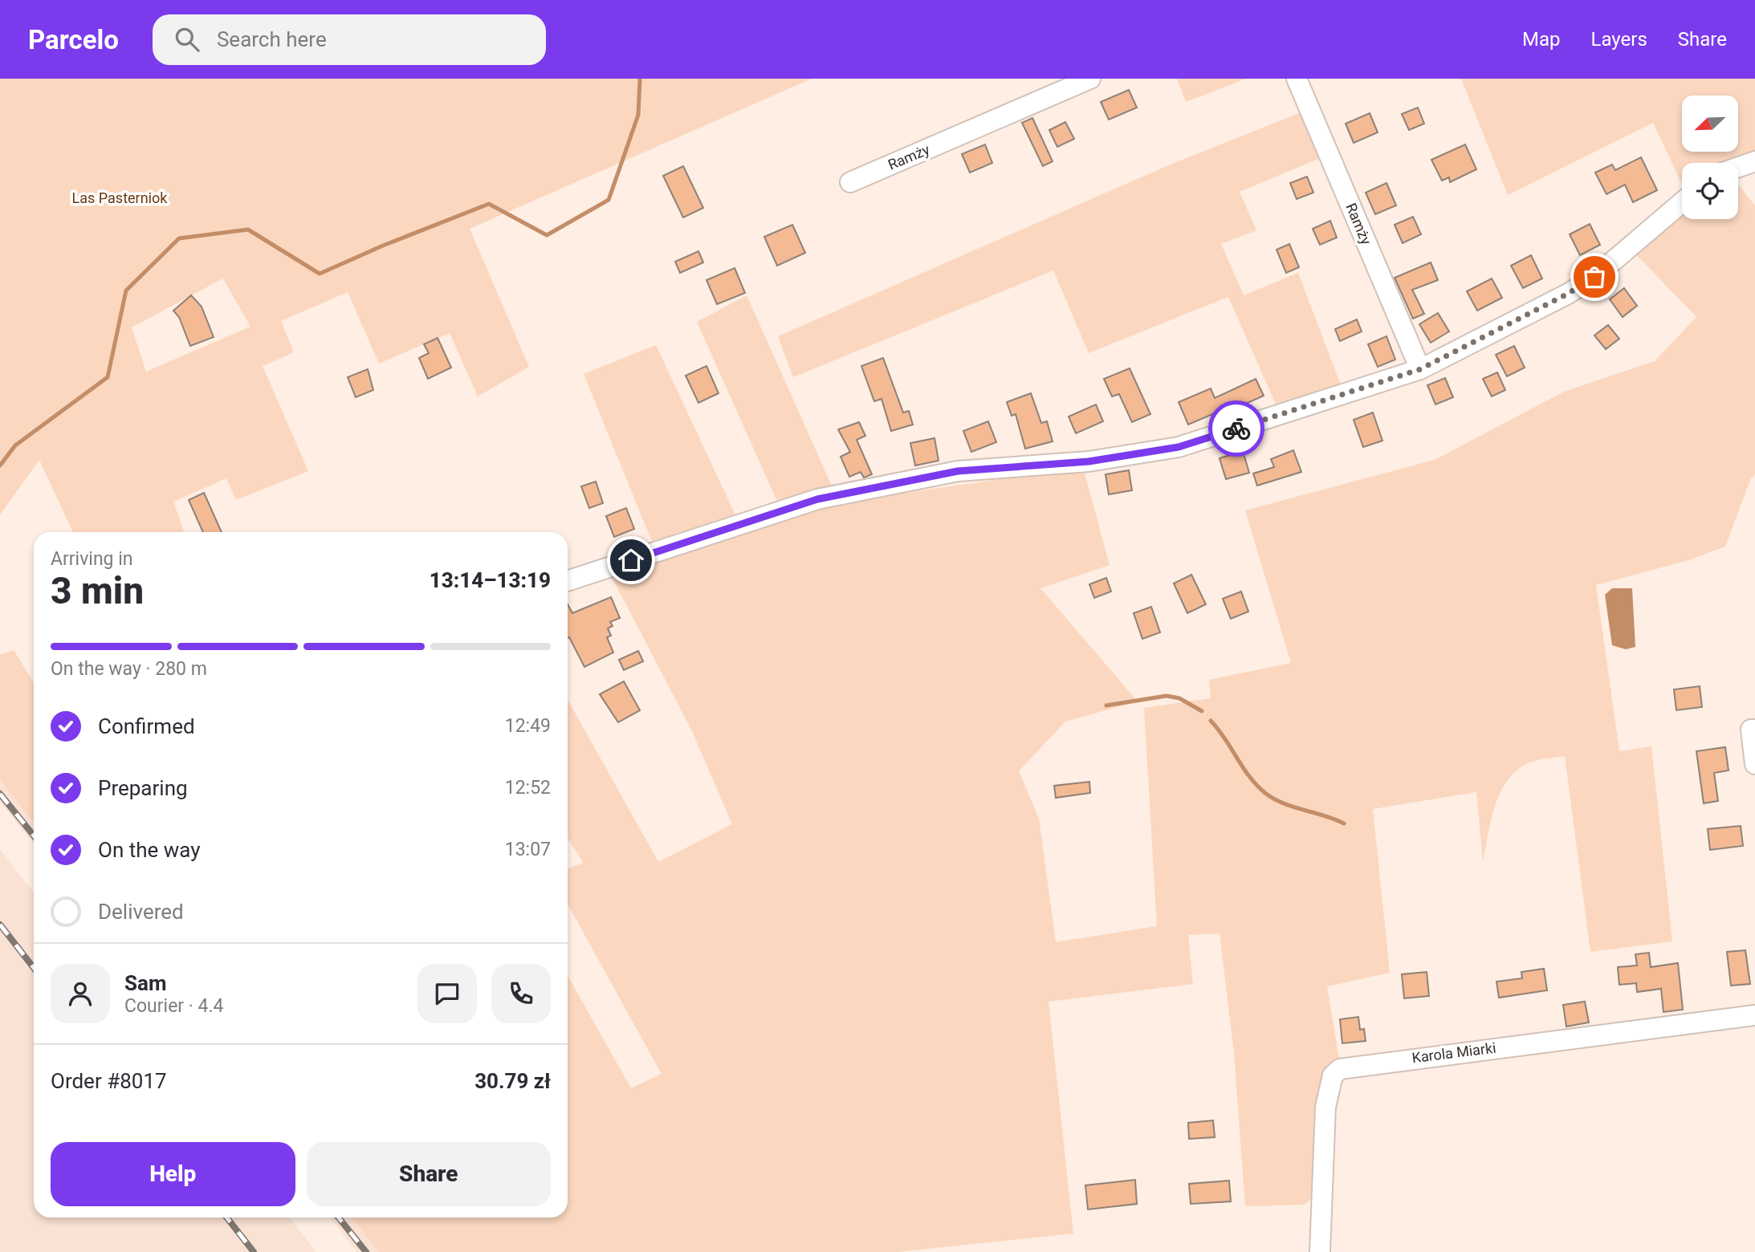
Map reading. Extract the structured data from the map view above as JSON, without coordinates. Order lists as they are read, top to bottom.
{
  "streets": {
    "street": ["Ramży", "Karola Miarki"]
  },
  "parks": ["Las Pasterniok"],
  "north": "bottom left",
  "page": {
    "header": "Parcelo",
    "search": "Search here",
    "nav": ["Map", "Layers", "Share"],
    "heading": ["3 min", "Arriving in", "13:14–13:19"],
    "panel": [
      "Sam",
      "Courier · 4.4",
      "Order #8017",
      "30.79 zł"
    ],
    "bar": "On the way · 280 m",
    "list": [
      ["Confirmed", "12:49"],
      ["Preparing", "12:52"],
      ["On the way", "13:07"],
      "Delivered"
    ],
    "buttons": ["Help", "Share"]
  }
}
